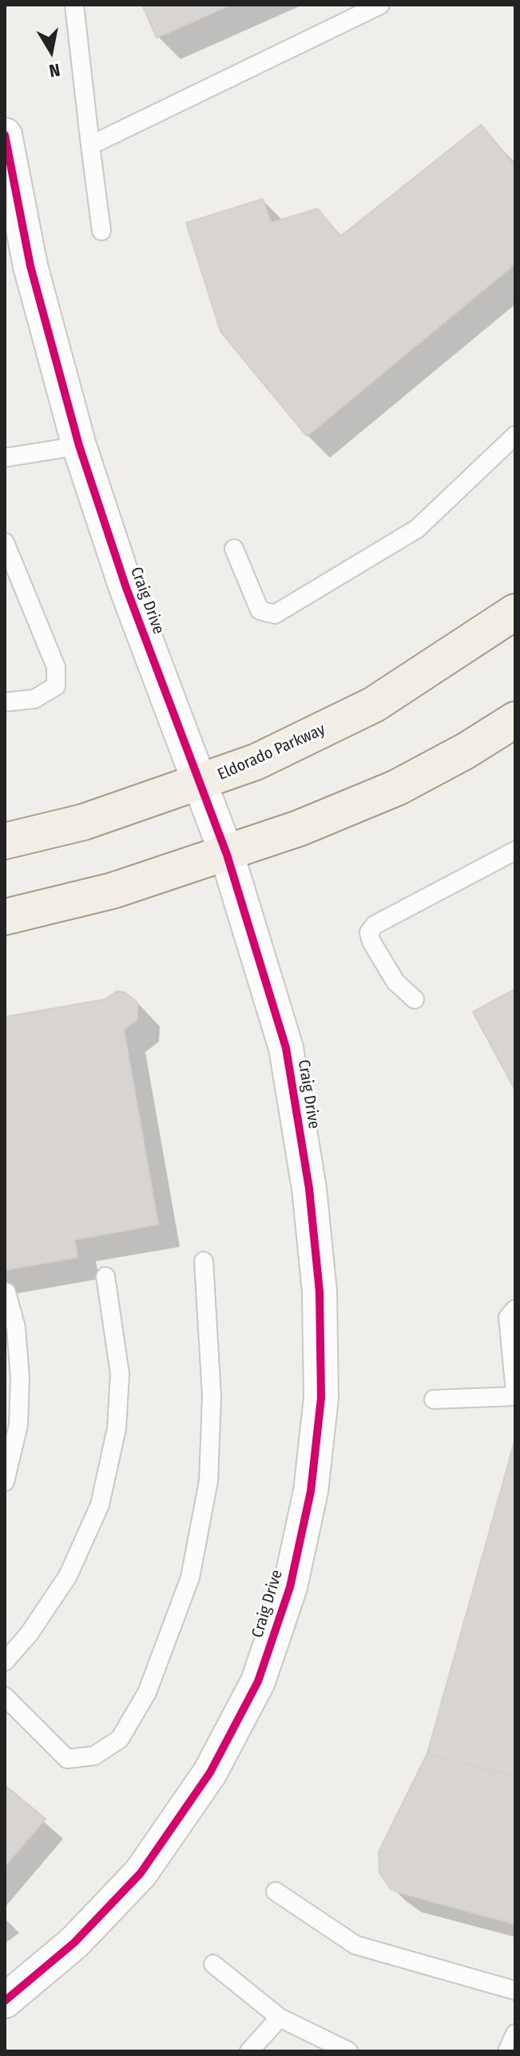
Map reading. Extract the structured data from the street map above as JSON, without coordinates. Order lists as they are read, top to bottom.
{
  "streets": {
    "main road": ["Eldorado Parkway"],
    "street": ["Craig Drive"]
  },
  "crossings": [
    ["Craig Drive", "Eldorado Parkway"]
  ],
  "north": "bottom"
}
